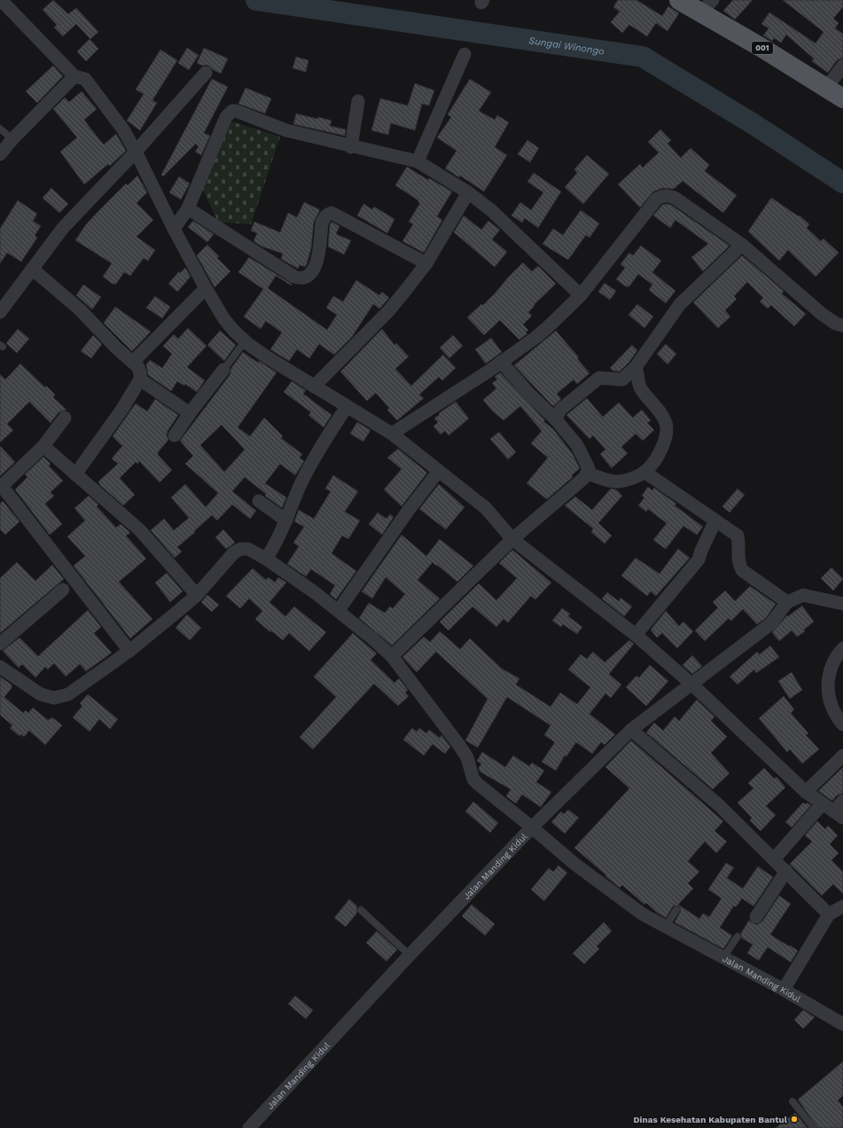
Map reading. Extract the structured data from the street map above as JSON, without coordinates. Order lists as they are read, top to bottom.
{
  "streets": {
    "main road": ["001"],
    "street": ["Jalan Manding Kidul"]
  },
  "water": ["Sungai Winongo"],
  "places": ["Dinas Kesehatan Kabupaten Bantul"]
}
